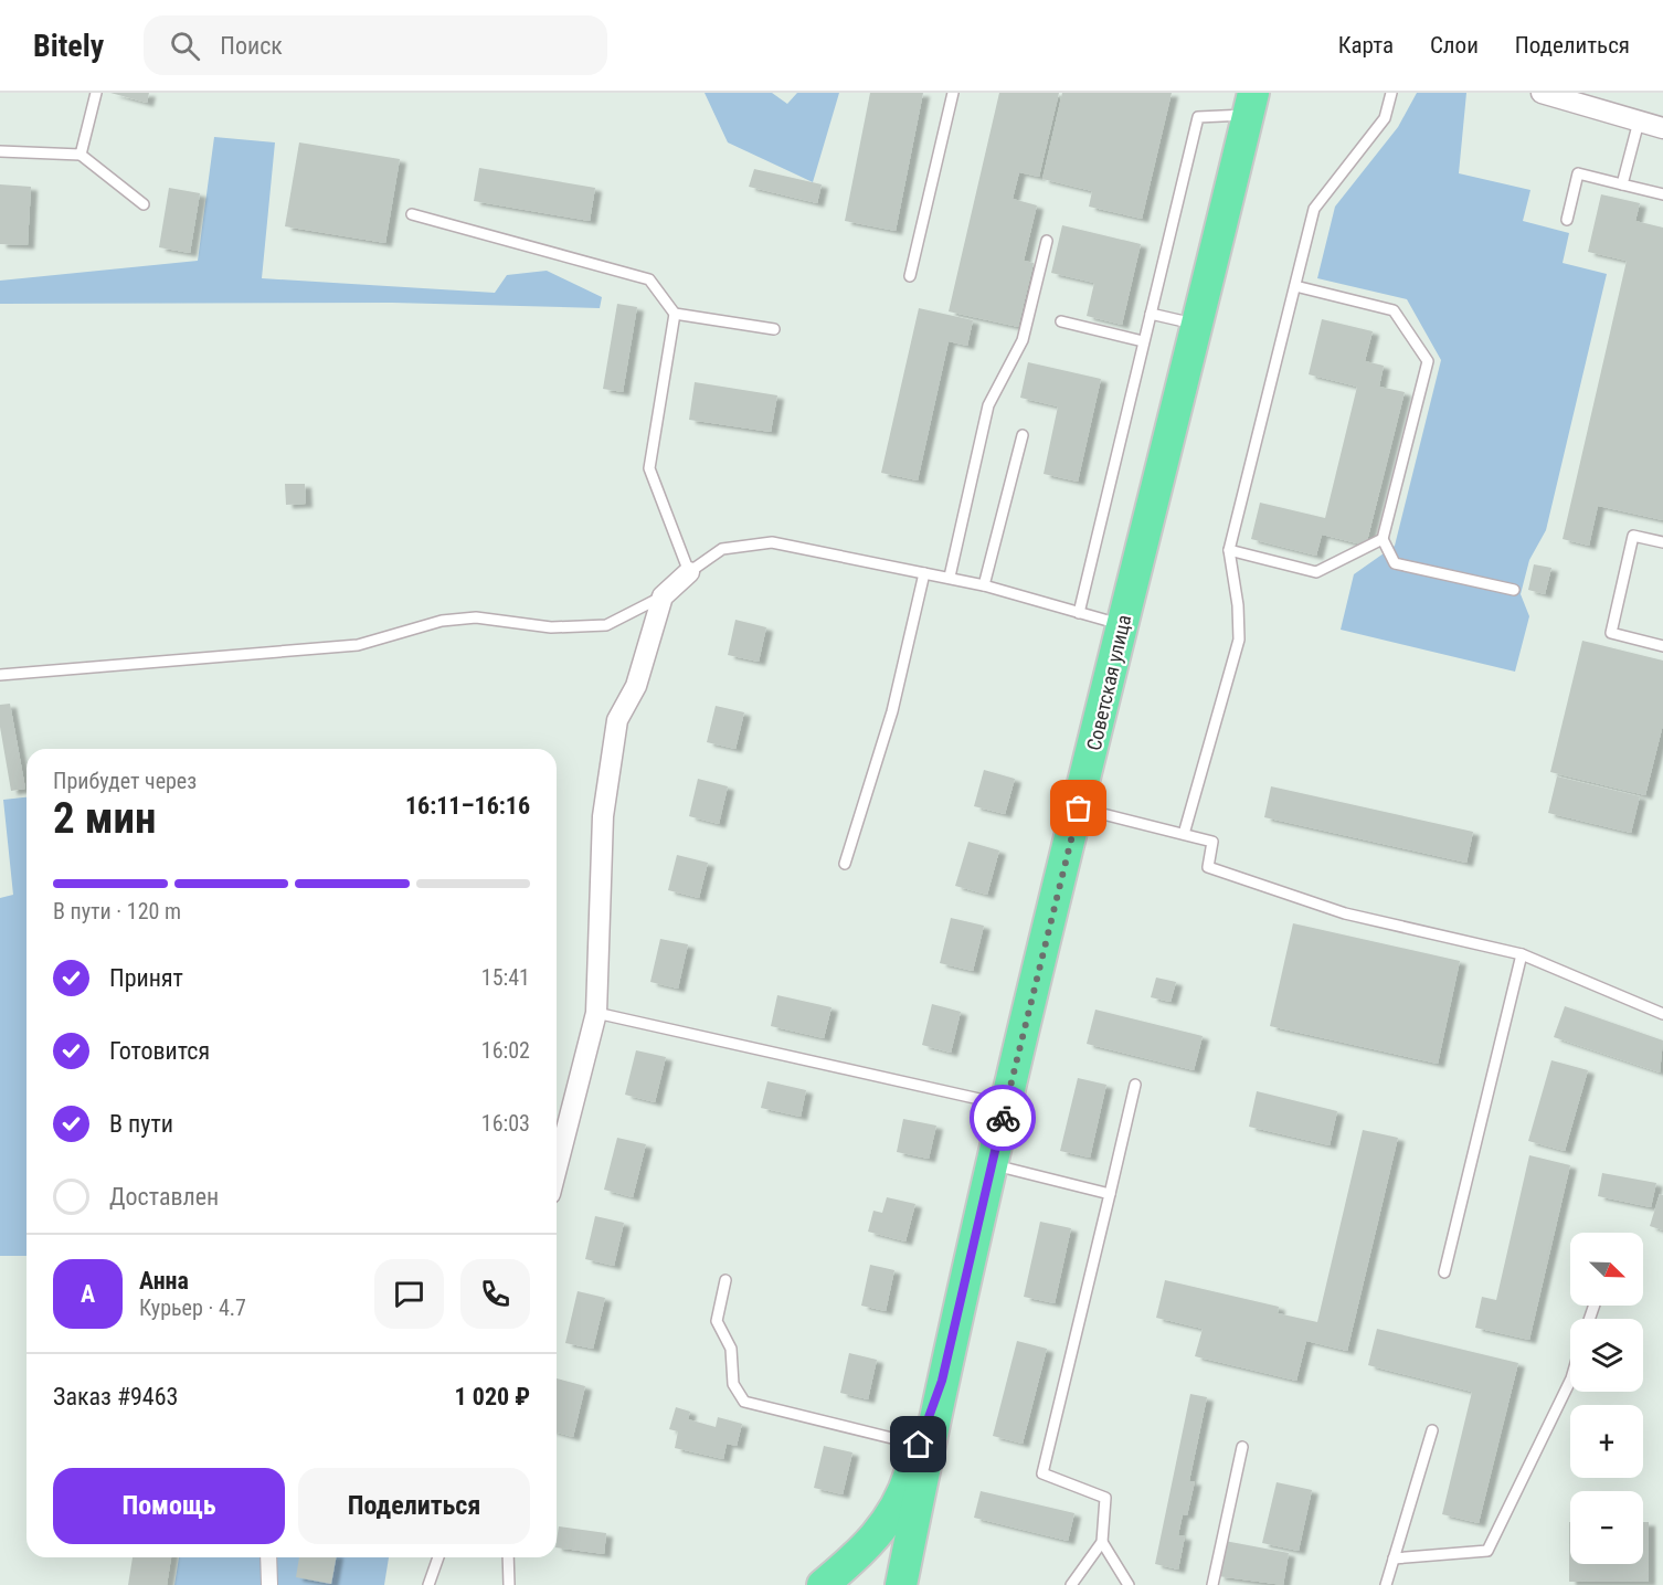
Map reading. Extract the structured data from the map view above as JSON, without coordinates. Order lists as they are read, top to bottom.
{
  "streets": {
    "main road": ["Советская улица"]
  },
  "north": "bottom right",
  "page": {
    "header": "Bitely",
    "search": "Поиск",
    "nav": ["Карта", "Слои", "Поделиться"],
    "heading": ["2 мин", "Прибудет через", "16:11–16:16"],
    "panel": [
      "Анна",
      "Курьер · 4.7",
      "Заказ #9463",
      "1 020 ₽"
    ],
    "bar": "В пути · 120 m",
    "list": [
      ["Принят", "15:41"],
      ["Готовится", "16:02"],
      ["В пути", "16:03"],
      "Доставлен"
    ],
    "map_buttons": ["+", "−"],
    "round": "А",
    "buttons": ["Помощь", "Поделиться"]
  }
}
